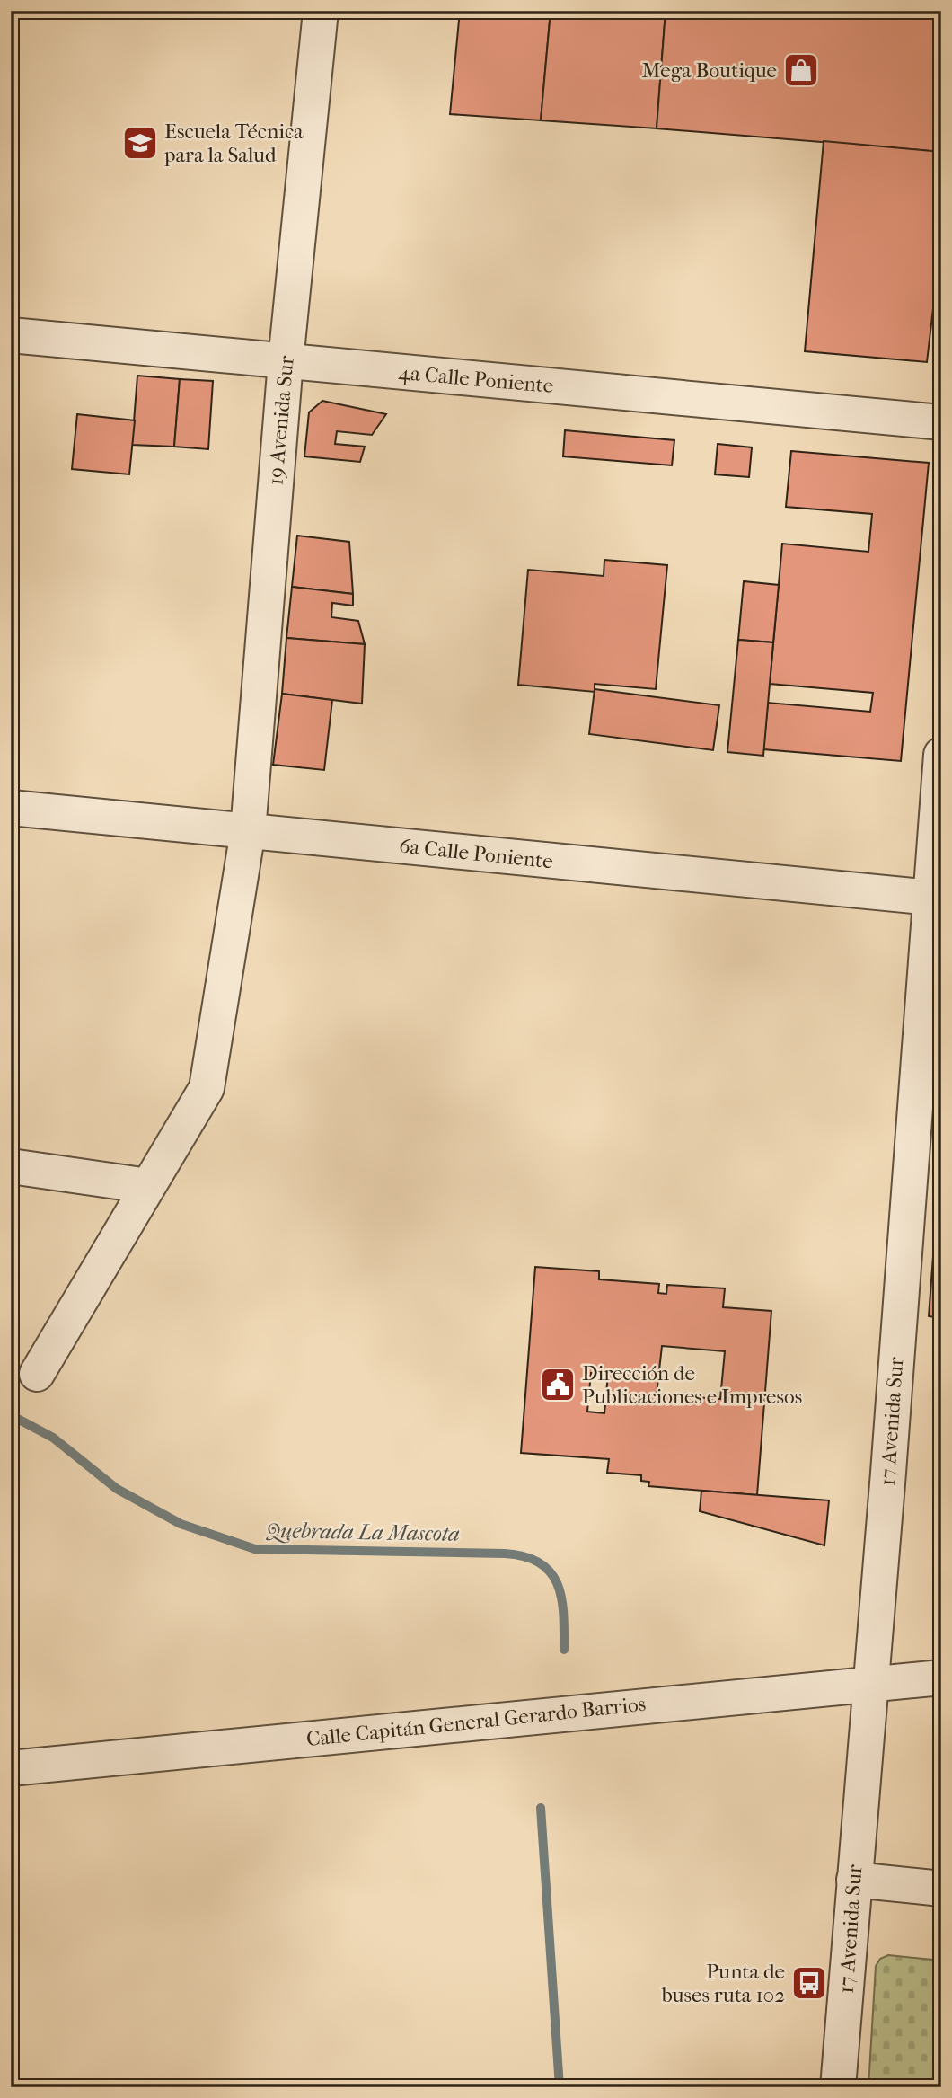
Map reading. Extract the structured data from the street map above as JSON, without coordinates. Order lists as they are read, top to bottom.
{
  "streets": {
    "street": [
      "4a Calle Poniente",
      "19 Avenida Sur",
      "6a Calle Poniente",
      "17 Avenida Sur",
      "Calle Capitán General Gerardo Barrios"
    ]
  },
  "crossings": [
    ["4a Calle Poniente", "19 Avenida Sur"],
    ["19 Avenida Sur", "6a Calle Poniente"],
    ["6a Calle Poniente", "17 Avenida Sur"],
    ["17 Avenida Sur", "Calle Capitán General Gerardo Barrios"]
  ],
  "water": ["Quebrada La Mascota"],
  "places": {
    "shop": ["Mega Boutique"],
    "school or university": ["Escuela Técnica para la Salud"],
    "public building": ["Dirección de Publicaciones e Impresos"],
    "bus stop": ["Punta de buses ruta 102"]
  }
}
